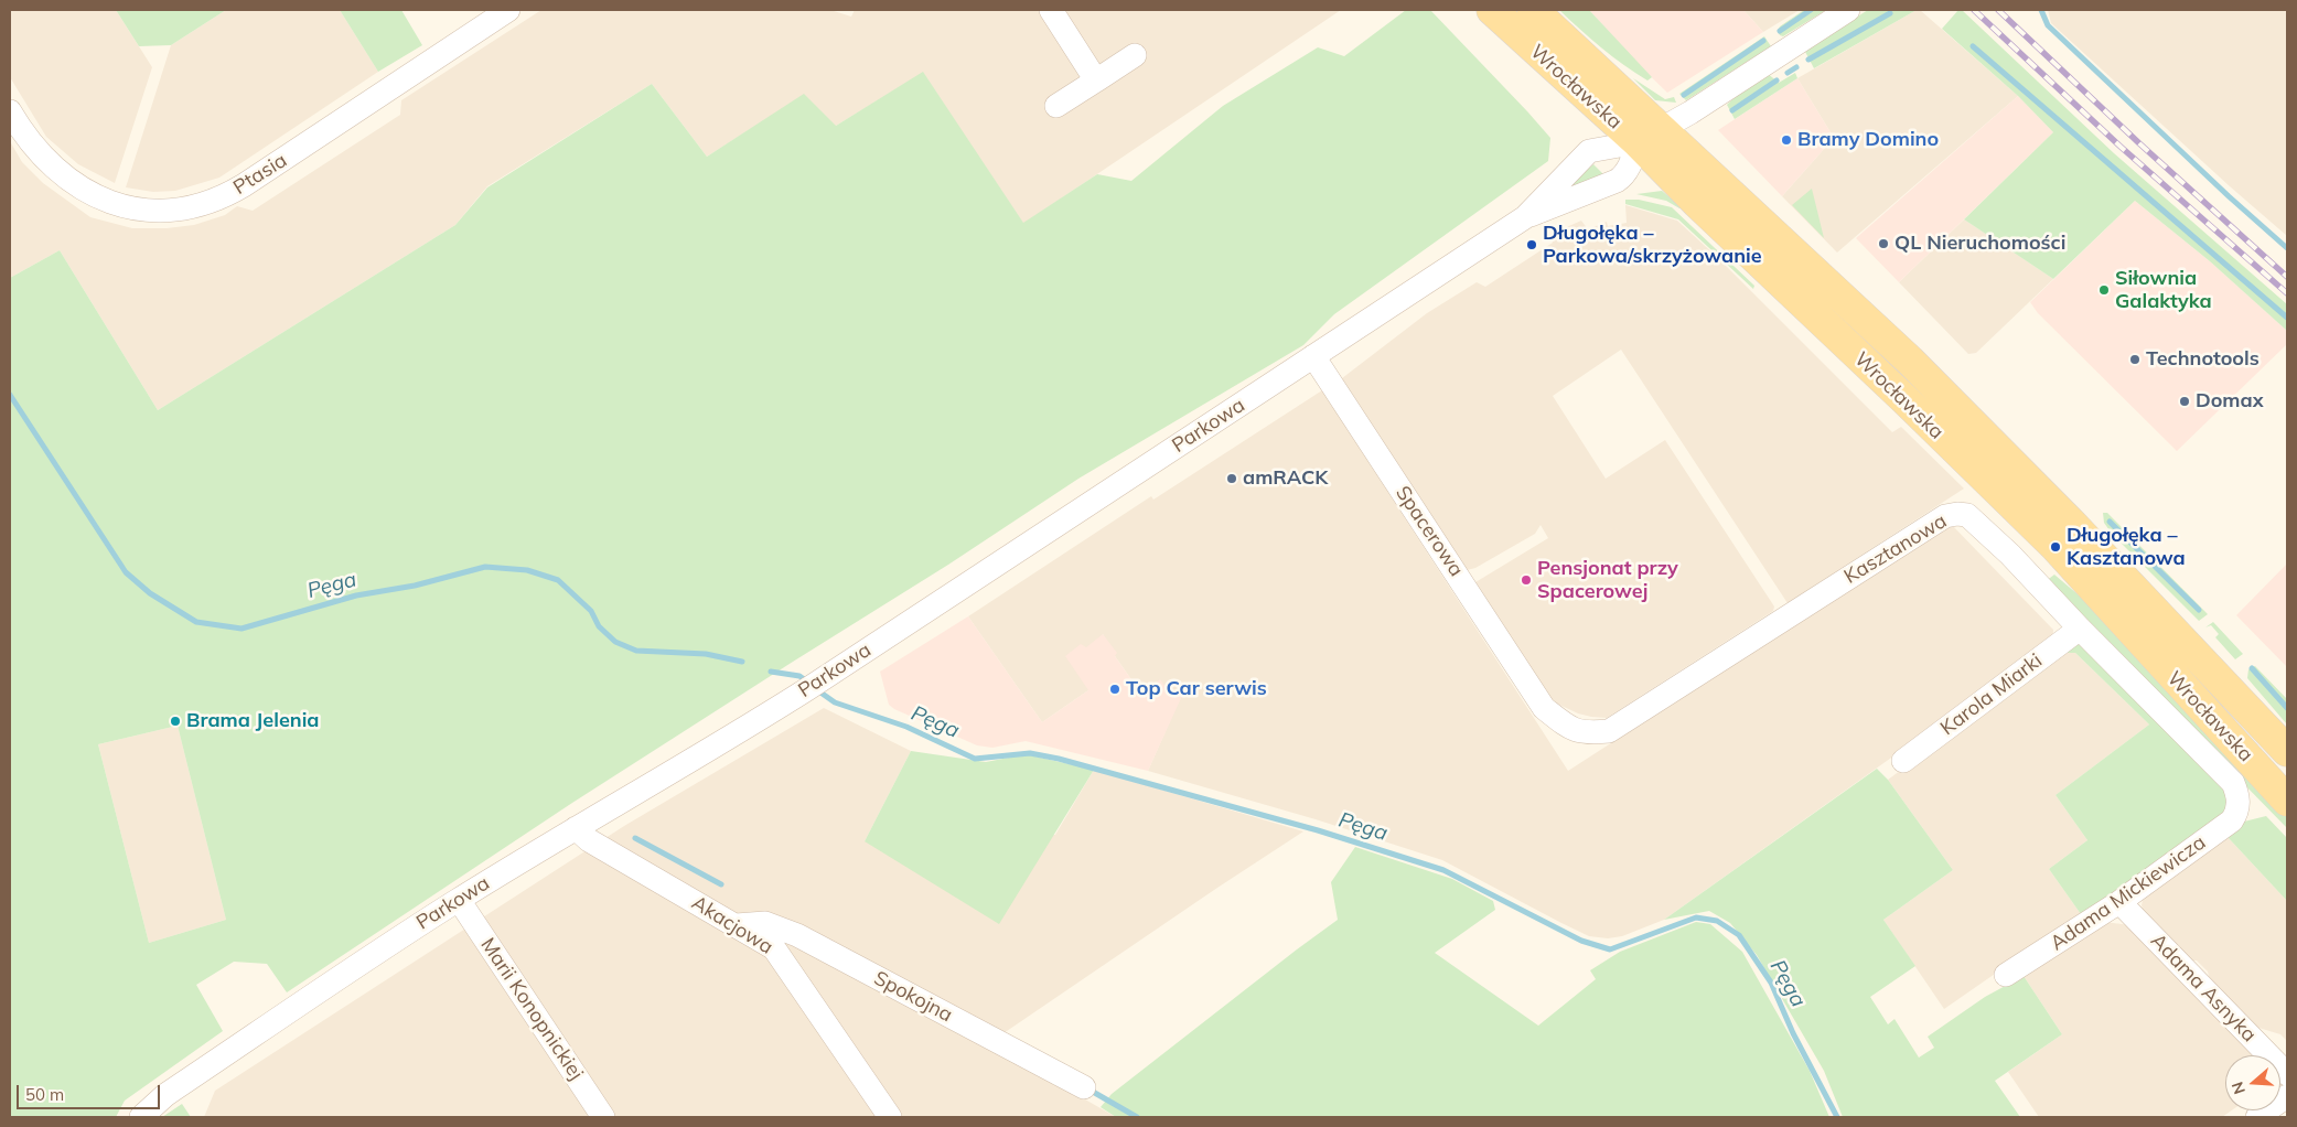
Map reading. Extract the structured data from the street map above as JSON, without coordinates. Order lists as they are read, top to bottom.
{
  "streets": {
    "main road": ["Wrocławska"],
    "street": [
      "Ptasia",
      "Parkowa",
      "Spacerowa",
      "Kasztanowa",
      "Karola Miarki",
      "Adama Mickiewicza",
      "Akacjowa",
      "Adama Asnyka",
      "Spokojna",
      "Marii Konopnickiej"
    ]
  },
  "crossings": [
    ["Wrocławska", "Parkowa"],
    ["Parkowa", "Spacerowa"],
    ["Parkowa", "Akacjowa"],
    ["Parkowa", "Marii Konopnickiej"],
    ["Spacerowa", "Kasztanowa"],
    ["Kasztanowa", "Karola Miarki"],
    ["Kasztanowa", "Adama Mickiewicza"],
    ["Adama Mickiewicza", "Adama Asnyka"],
    ["Akacjowa", "Spokojna"]
  ],
  "water": ["Pęga"],
  "places": [
    "Bramy Domino",
    "QL Nieruchomości",
    "Długołęka – Parkowa/skrzyżowanie",
    "Siłownia Galaktyka",
    "Technotools",
    "Domax",
    "amRACK",
    "Długołęka – Kasztanowa",
    "Pensjonat przy Spacerowej",
    "Top Car serwis",
    "Brama Jelenia"
  ],
  "scale_bar": "50 m",
  "north": "left"
}
